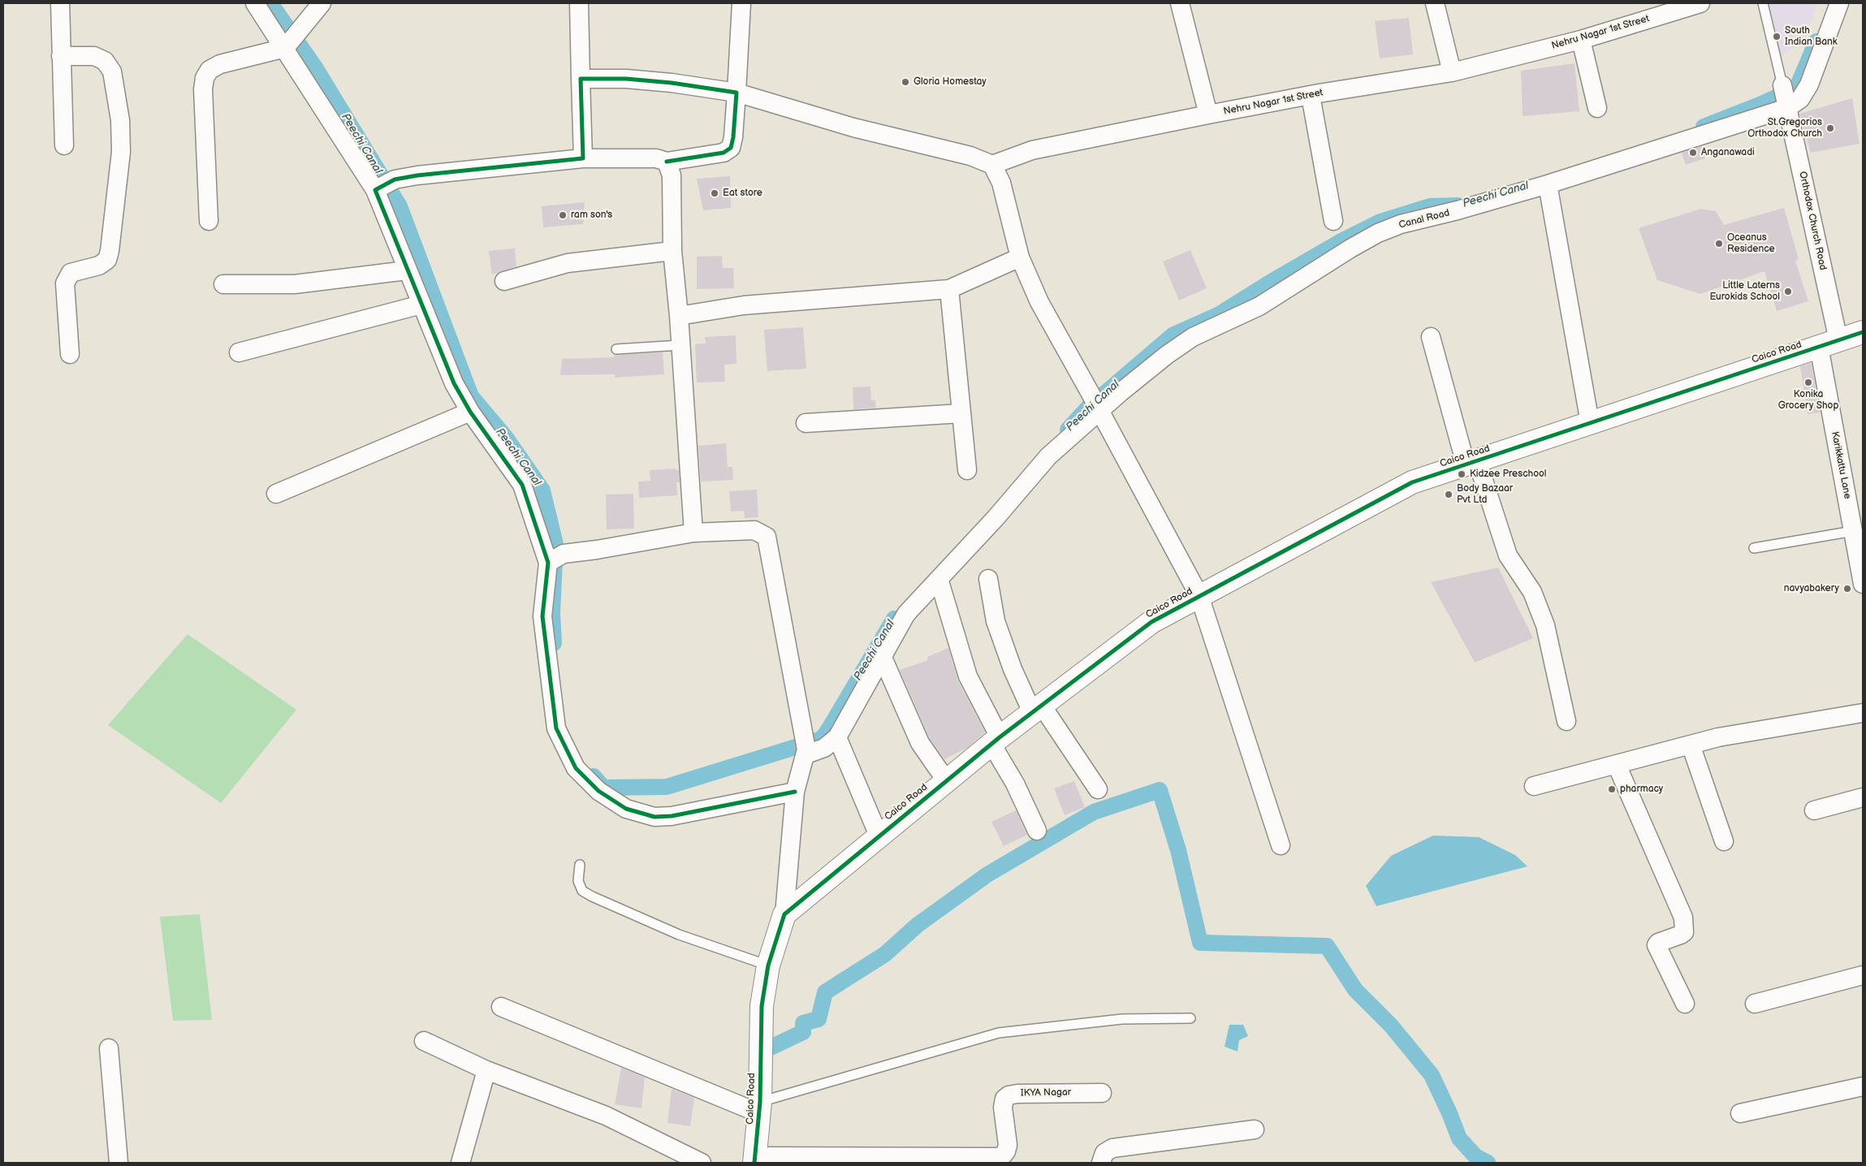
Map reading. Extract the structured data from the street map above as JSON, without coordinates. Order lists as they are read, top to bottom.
{
  "streets": {
    "street": [
      "Nehru Nagar 1st Street",
      "Canal Road",
      "Orthodox Church Road",
      "Caico Road",
      "Karikkattu Lane",
      "IKYA Nagar"
    ]
  },
  "crossings": [
    ["Canal Road", "Orthodox Church Road"],
    ["Orthodox Church Road", "Caico Road"],
    ["Orthodox Church Road", "Karikkattu Lane"],
    ["Caico Road", "Karikkattu Lane"],
    ["Caico Road", "IKYA Nagar"]
  ],
  "water": ["Peechi Canal"],
  "places": [
    "South Indian Bank",
    "Gloria Homestay",
    "St.Gregorios Orthodox Church",
    "Anganawadi",
    "Eat store",
    "ram son's",
    "Oceanus Residence",
    "Little Laterns Eurokids School",
    "Konika Grocery Shop",
    "Kidzee Preschool",
    "Body Bazaar Pvt Ltd",
    "navyabakery",
    "pharmacy"
  ]
}
